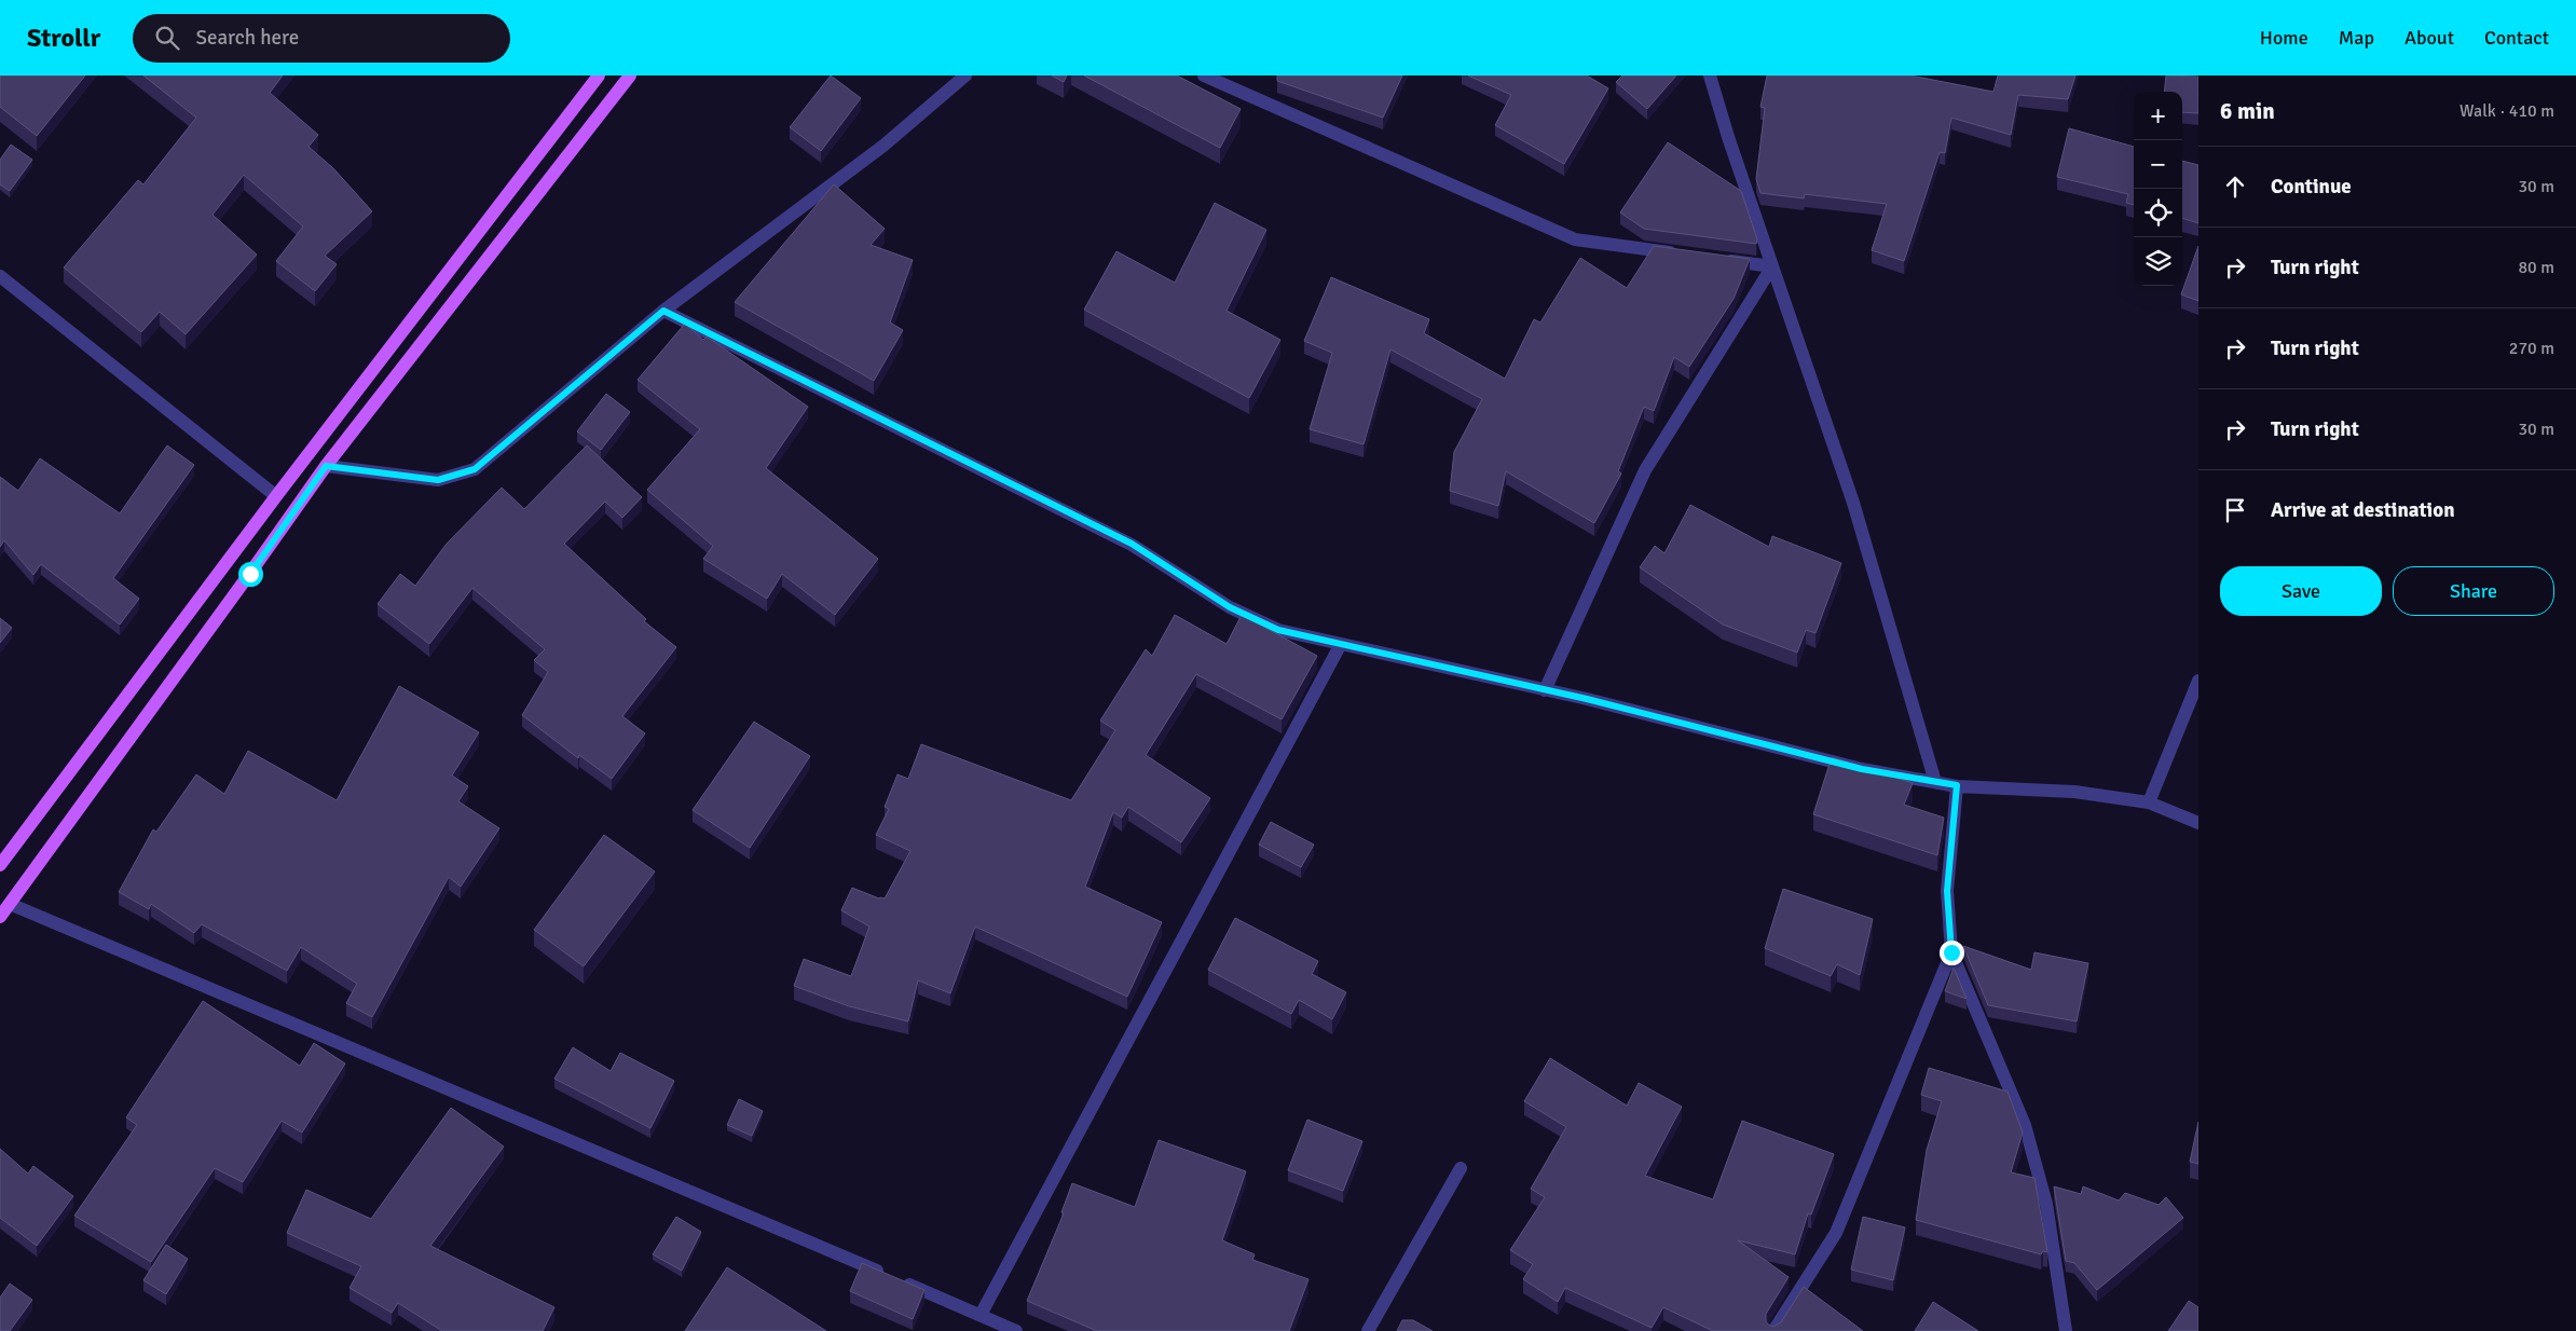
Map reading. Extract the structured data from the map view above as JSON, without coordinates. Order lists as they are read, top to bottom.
{
  "page": {
    "header": "Strollr",
    "search": "Search here",
    "nav": [
      "Home",
      "Map",
      "About",
      "Contact"
    ],
    "heading": ["6 min", "Walk · 410 m"],
    "map_buttons": ["+", "−"],
    "list": [
      ["Continue", "30 m"],
      ["Turn right", "80 m"],
      ["Turn right", "270 m"],
      ["Turn right", "30 m"],
      "Arrive at destination"
    ],
    "buttons": ["Save", "Share"]
  }
}
